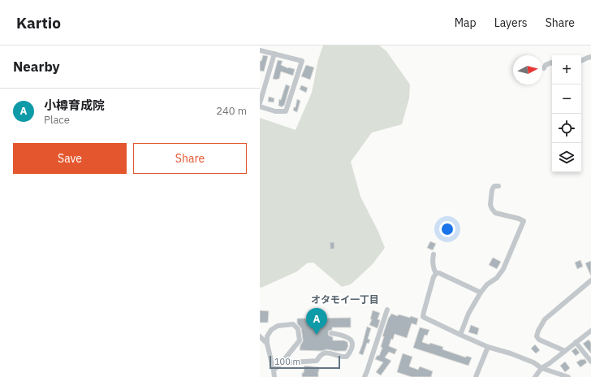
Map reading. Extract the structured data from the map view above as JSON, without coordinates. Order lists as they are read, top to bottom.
{
  "districts": ["オタモイ一丁目"],
  "scale_bar": "100 m",
  "north": "right",
  "page": {
    "header": "Kartio",
    "nav": ["Map", "Layers", "Share"],
    "heading": "Nearby",
    "map_buttons": ["+", "−"],
    "list": [
      {
        "mark": "A",
        "name": "小樽育成院",
        "note": "Place",
        "value": "240 m"
      }
    ],
    "buttons": ["Save", "Share"],
    "pins": "A",
    "scale": "100 m"
  }
}
